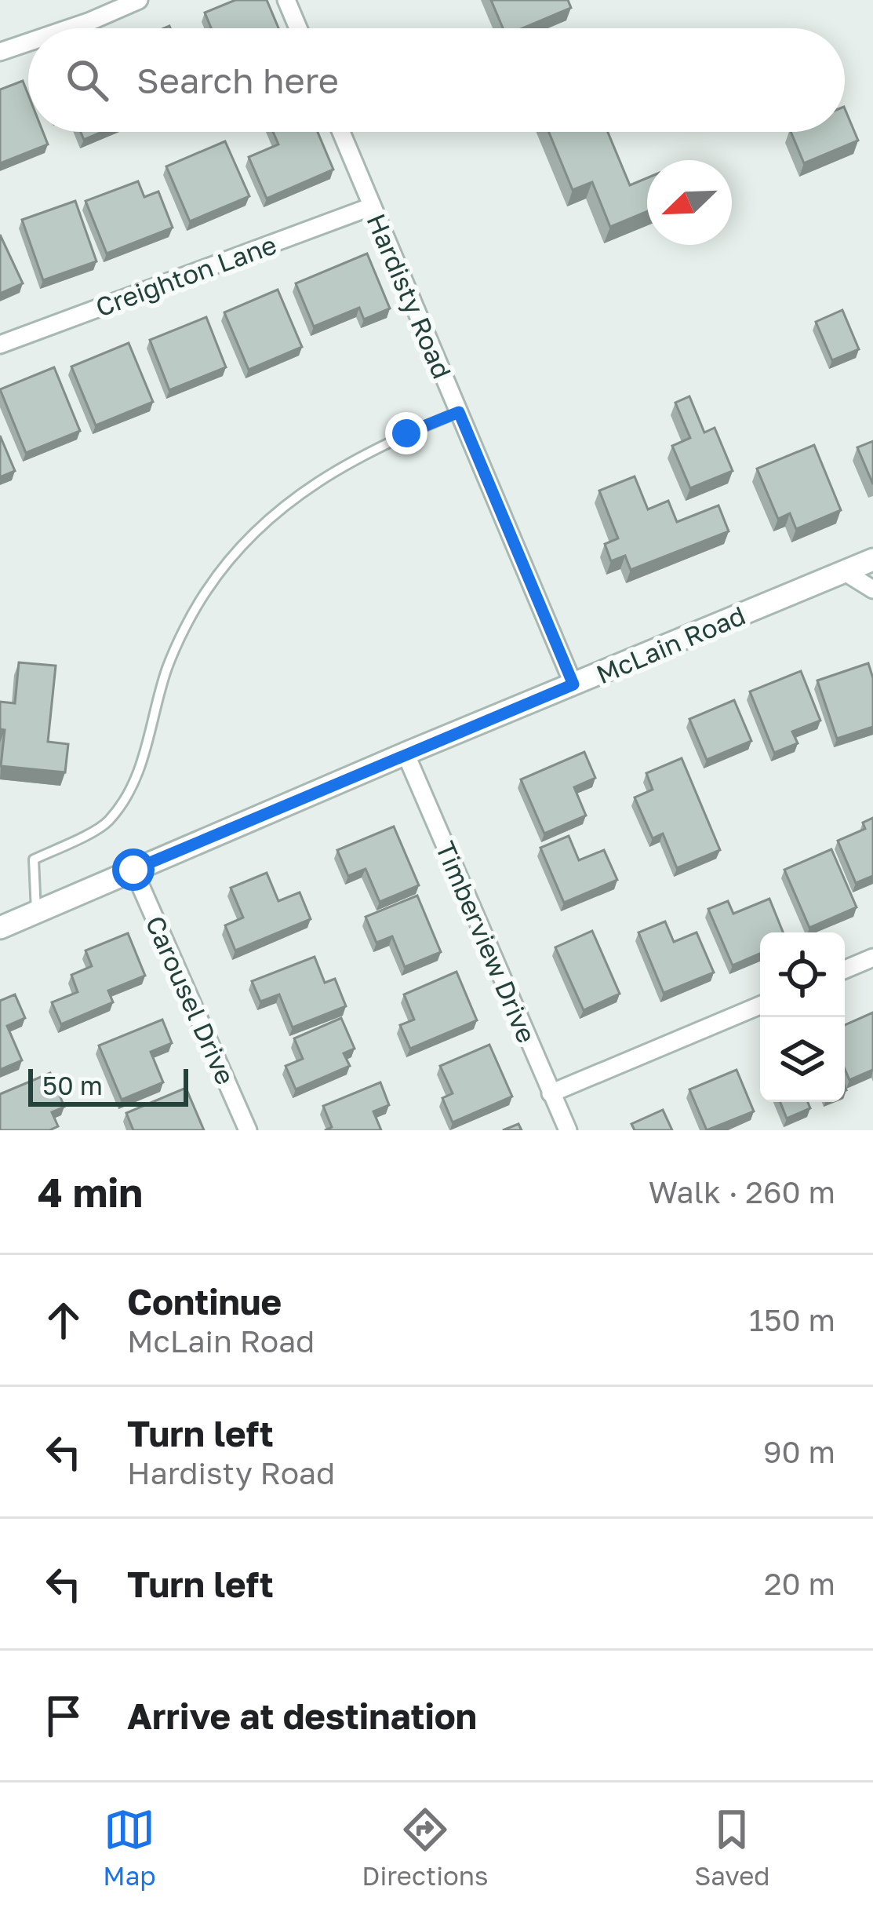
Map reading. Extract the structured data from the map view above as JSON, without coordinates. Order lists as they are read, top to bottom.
{
  "streets": {
    "street": [
      "Creighton Lane",
      "Hardisty Road",
      "McLain Road",
      "Timberview Drive",
      "Carousel Drive"
    ]
  },
  "crossings": [
    ["Creighton Lane", "Hardisty Road"],
    ["Hardisty Road", "McLain Road"],
    ["McLain Road", "Timberview Drive"],
    ["McLain Road", "Carousel Drive"]
  ],
  "scale_bar": "50 m",
  "north": "bottom left",
  "page": {
    "search": "Search here",
    "scale": "50 m",
    "heading": ["4 min", "Walk · 260 m"],
    "list": [
      ["Continue", "McLain Road", "150 m"],
      ["Turn left", "Hardisty Road", "90 m"],
      ["Turn left", "20 m"],
      "Arrive at destination"
    ],
    "nav": ["Map", "Directions", "Saved"]
  }
}
